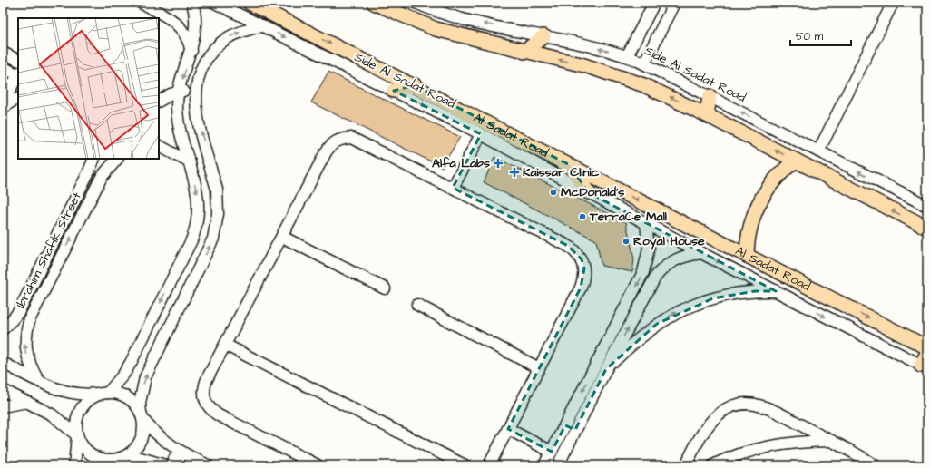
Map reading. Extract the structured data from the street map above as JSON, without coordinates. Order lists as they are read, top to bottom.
{
  "streets": {
    "main road": ["Al Sadat Road"],
    "street": ["Side Al Sadat Road", "Ibrahim Shafik Street"]
  },
  "places": {
    "health": ["Alfa Labs", "Kaissar Clinic"],
    "other": ["McDonald's", "TerraCe Mall", "Royal House"]
  },
  "scale_bar": "50 m"
}
